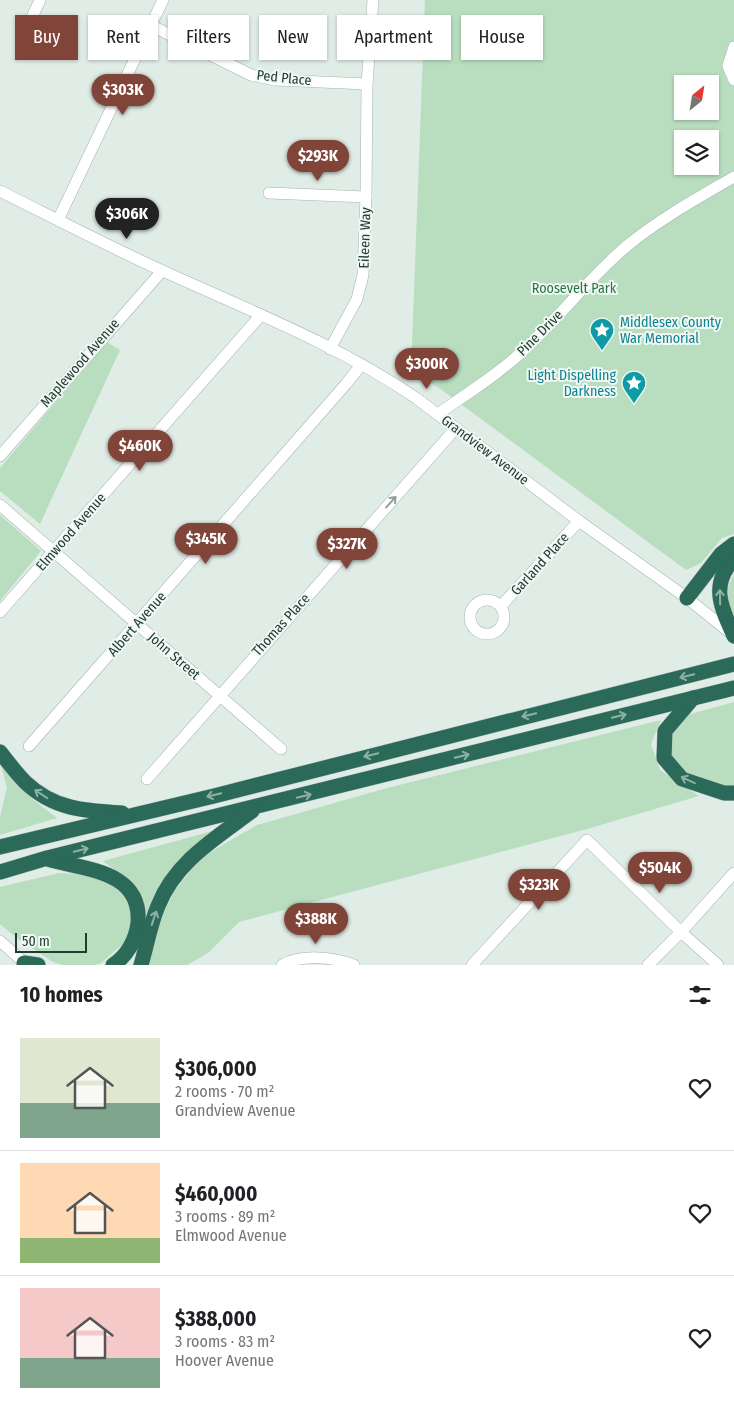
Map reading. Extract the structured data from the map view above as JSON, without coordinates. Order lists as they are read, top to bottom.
{
  "streets": {
    "street": [
      "Ped Place",
      "Eileen Way",
      "Pine Drive",
      "Maplewood Avenue",
      "Grandview Avenue",
      "Elmwood Avenue",
      "Garland Place",
      "Albert Avenue",
      "Thomas Place",
      "John Street"
    ]
  },
  "crossings": [
    ["Ped Place", "Eileen Way"],
    ["Eileen Way", "Grandview Avenue"],
    ["Pine Drive", "Grandview Avenue"],
    ["Maplewood Avenue", "Grandview Avenue"],
    ["Grandview Avenue", "Elmwood Avenue"],
    ["Grandview Avenue", "Garland Place"],
    ["Grandview Avenue", "Albert Avenue"],
    ["Grandview Avenue", "Thomas Place"],
    ["Elmwood Avenue", "John Street"],
    ["Albert Avenue", "John Street"],
    ["Thomas Place", "John Street"]
  ],
  "one_way": ["Thomas Place"],
  "parks": ["Roosevelt Park"],
  "places": {
    "place": ["Middlesex County War Memorial", "Light Dispelling Darkness"]
  },
  "scale_bar": "50 m",
  "north": "top right",
  "page": {
    "chip": [
      "Buy",
      "Rent",
      "Filters",
      "New",
      "Apartment",
      "House"
    ],
    "price": [
      "$303K",
      "$293K",
      "$306K",
      "$300K",
      "$460K",
      "$345K",
      "$327K",
      "$504K",
      "$323K",
      "$388K"
    ],
    "scale": "50 m",
    "heading": "10 homes",
    "list": [
      {
        "name": "$306,000",
        "note": "2 rooms · 70 m² · Grandview Avenue"
      },
      {
        "name": "$460,000",
        "note": "3 rooms · 89 m² · Elmwood Avenue"
      },
      {
        "name": "$388,000",
        "note": "3 rooms · 83 m² · Hoover Avenue"
      }
    ]
  }
}
